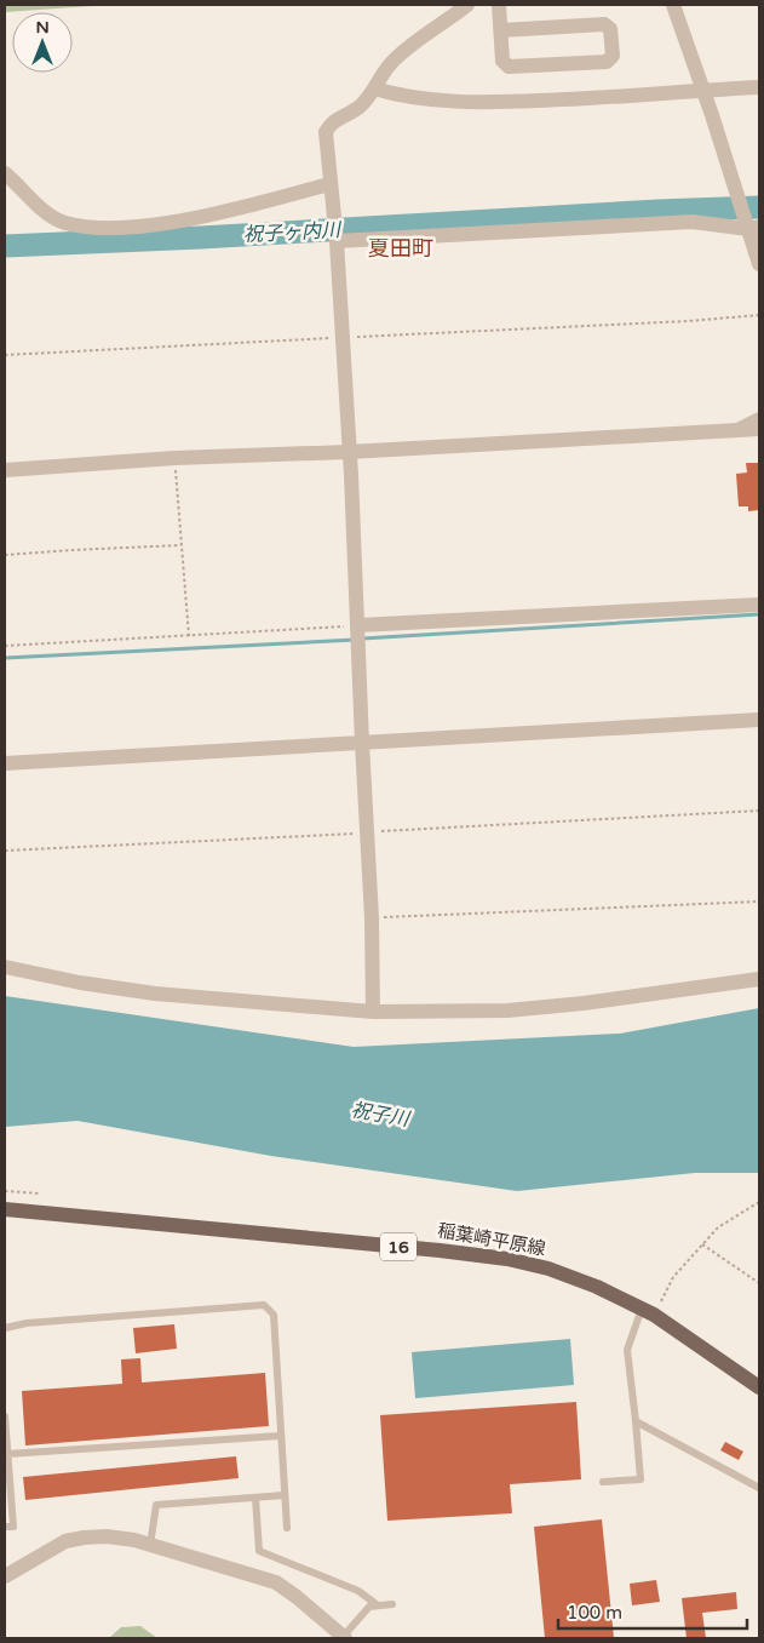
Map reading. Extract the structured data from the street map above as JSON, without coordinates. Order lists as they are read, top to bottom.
{
  "streets": {
    "main road": ["稲葉崎平原線", "16"]
  },
  "districts": ["夏田町"],
  "water": ["祝子ヶ内川", "祝子川"],
  "scale_bar": "100 m",
  "north": "top"
}
